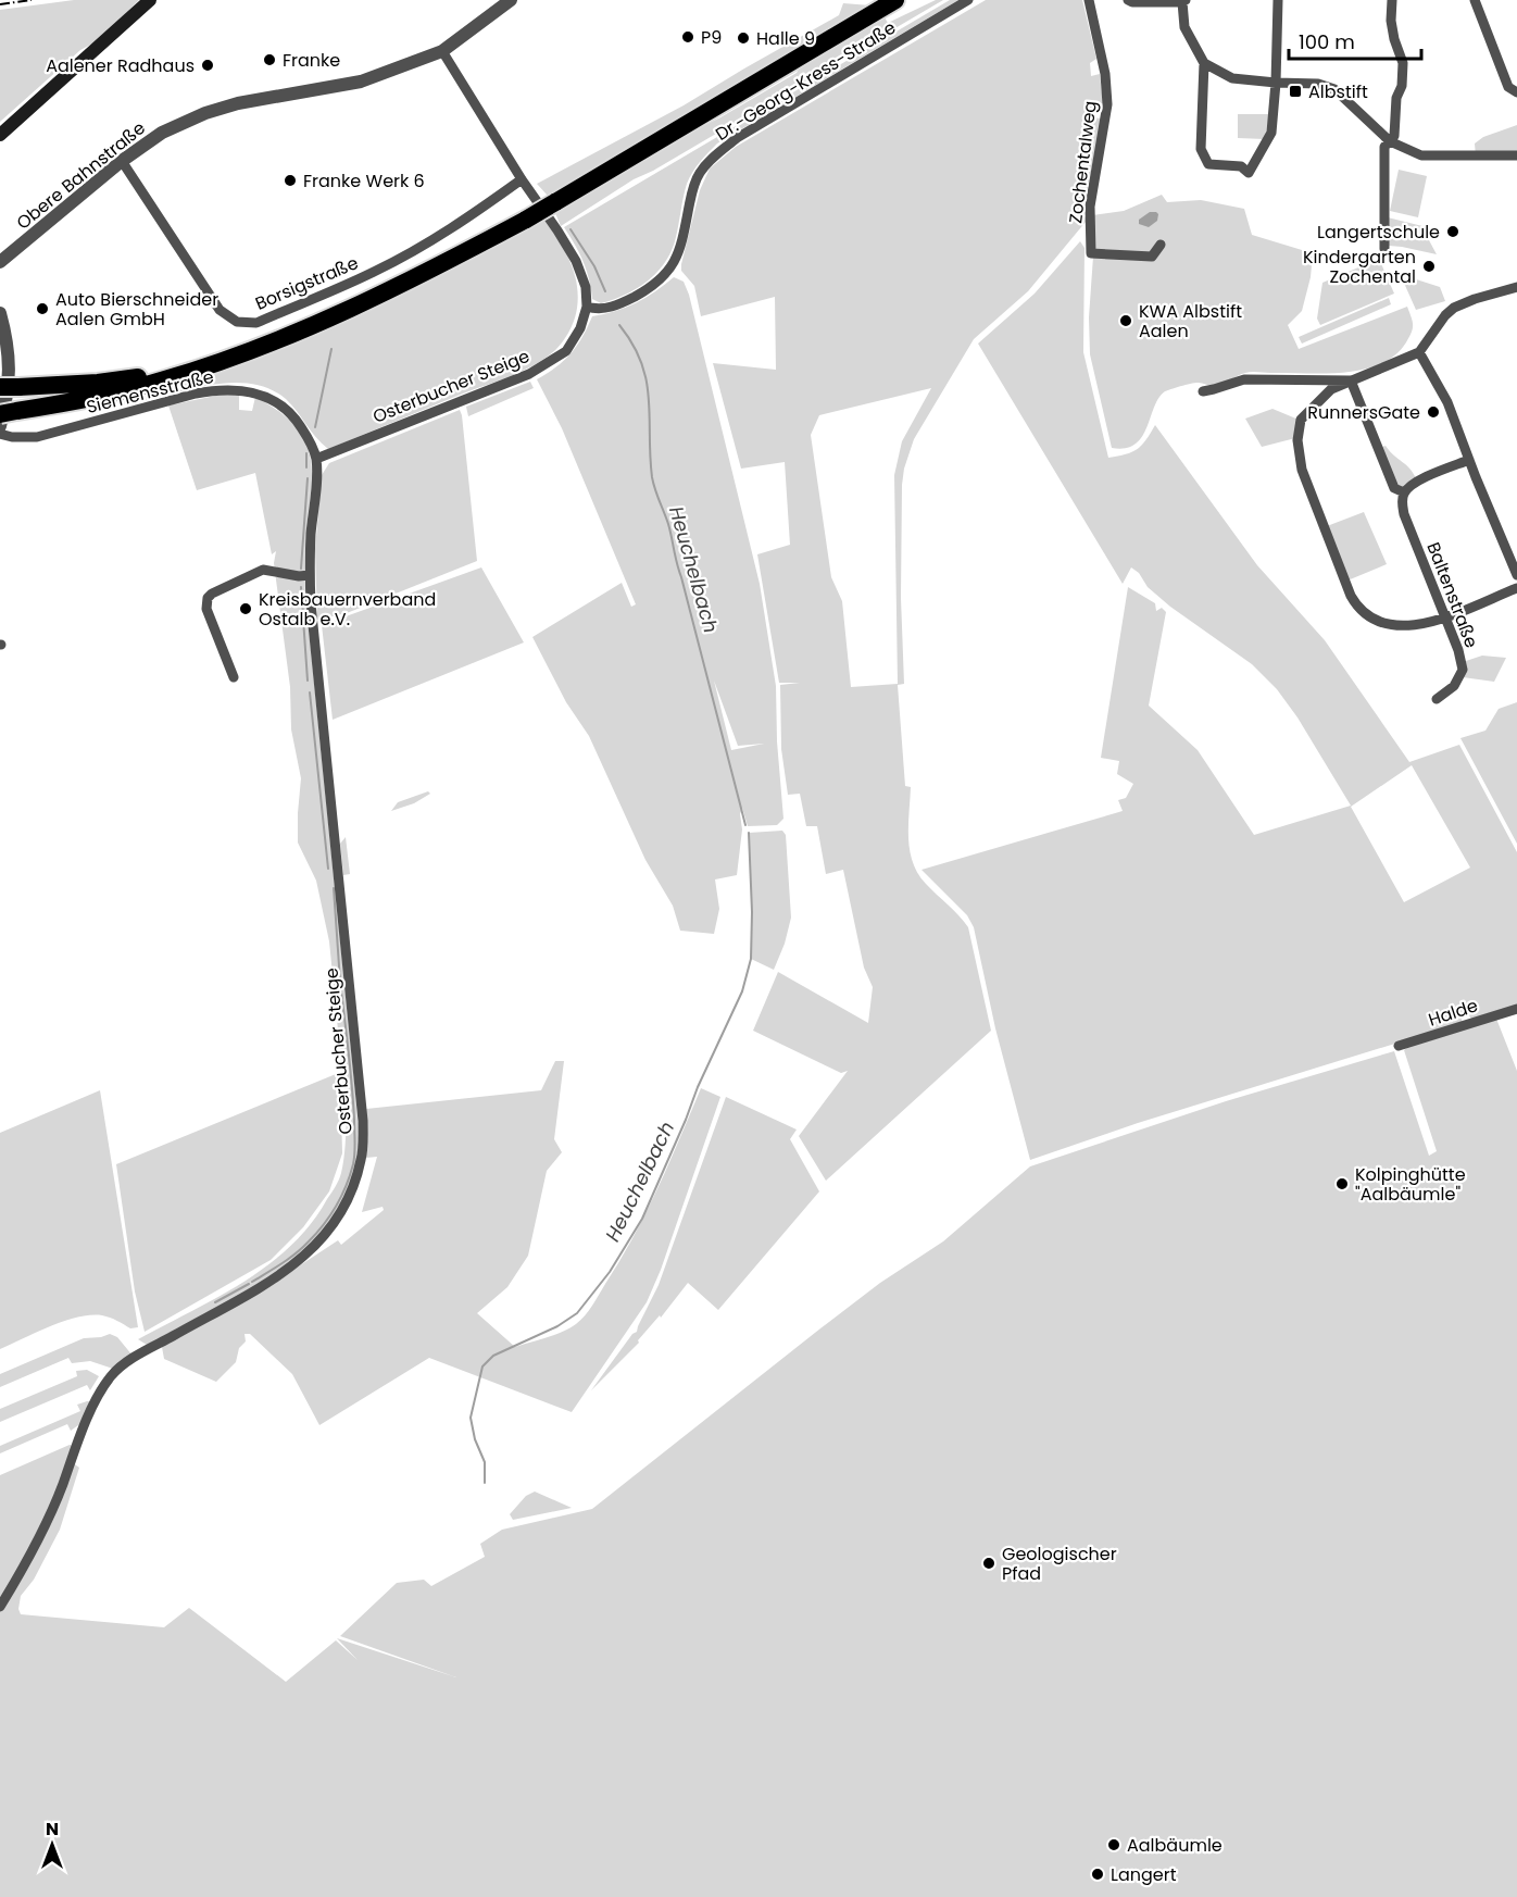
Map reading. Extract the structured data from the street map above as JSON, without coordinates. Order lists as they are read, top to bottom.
{
  "streets": {
    "street": [
      "Dr.-Georg-Kress-Straße",
      "Zochentalweg",
      "Obere Bahnstraße",
      "Borsigstraße",
      "Osterbucher Steige",
      "Siemensstraße",
      "Baltenstraße",
      "Halde"
    ]
  },
  "crossings": [
    ["Dr.-Georg-Kress-Straße", "Osterbucher Steige"],
    ["Obere Bahnstraße", "Borsigstraße"],
    ["Osterbucher Steige", "Siemensstraße"]
  ],
  "water": ["Heuchelbach"],
  "places": {
    "other": [
      "P9",
      "Halle 9",
      "Franke",
      "Aalener Radhaus",
      "Franke Werk 6",
      "Langertschule",
      "Kindergarten Zochental",
      "Auto Bierschneider Aalen GmbH",
      "KWA Albstift Aalen",
      "RunnersGate",
      "Kreisbauernverband Ostalb e.V.",
      "Kolpinghütte \"Aalbäumle\"",
      "Geologischer Pfad",
      "Aalbäumle",
      "Langert"
    ],
    "transit": ["Albstift"]
  },
  "scale_bar": "100 m",
  "north": "top"
}
